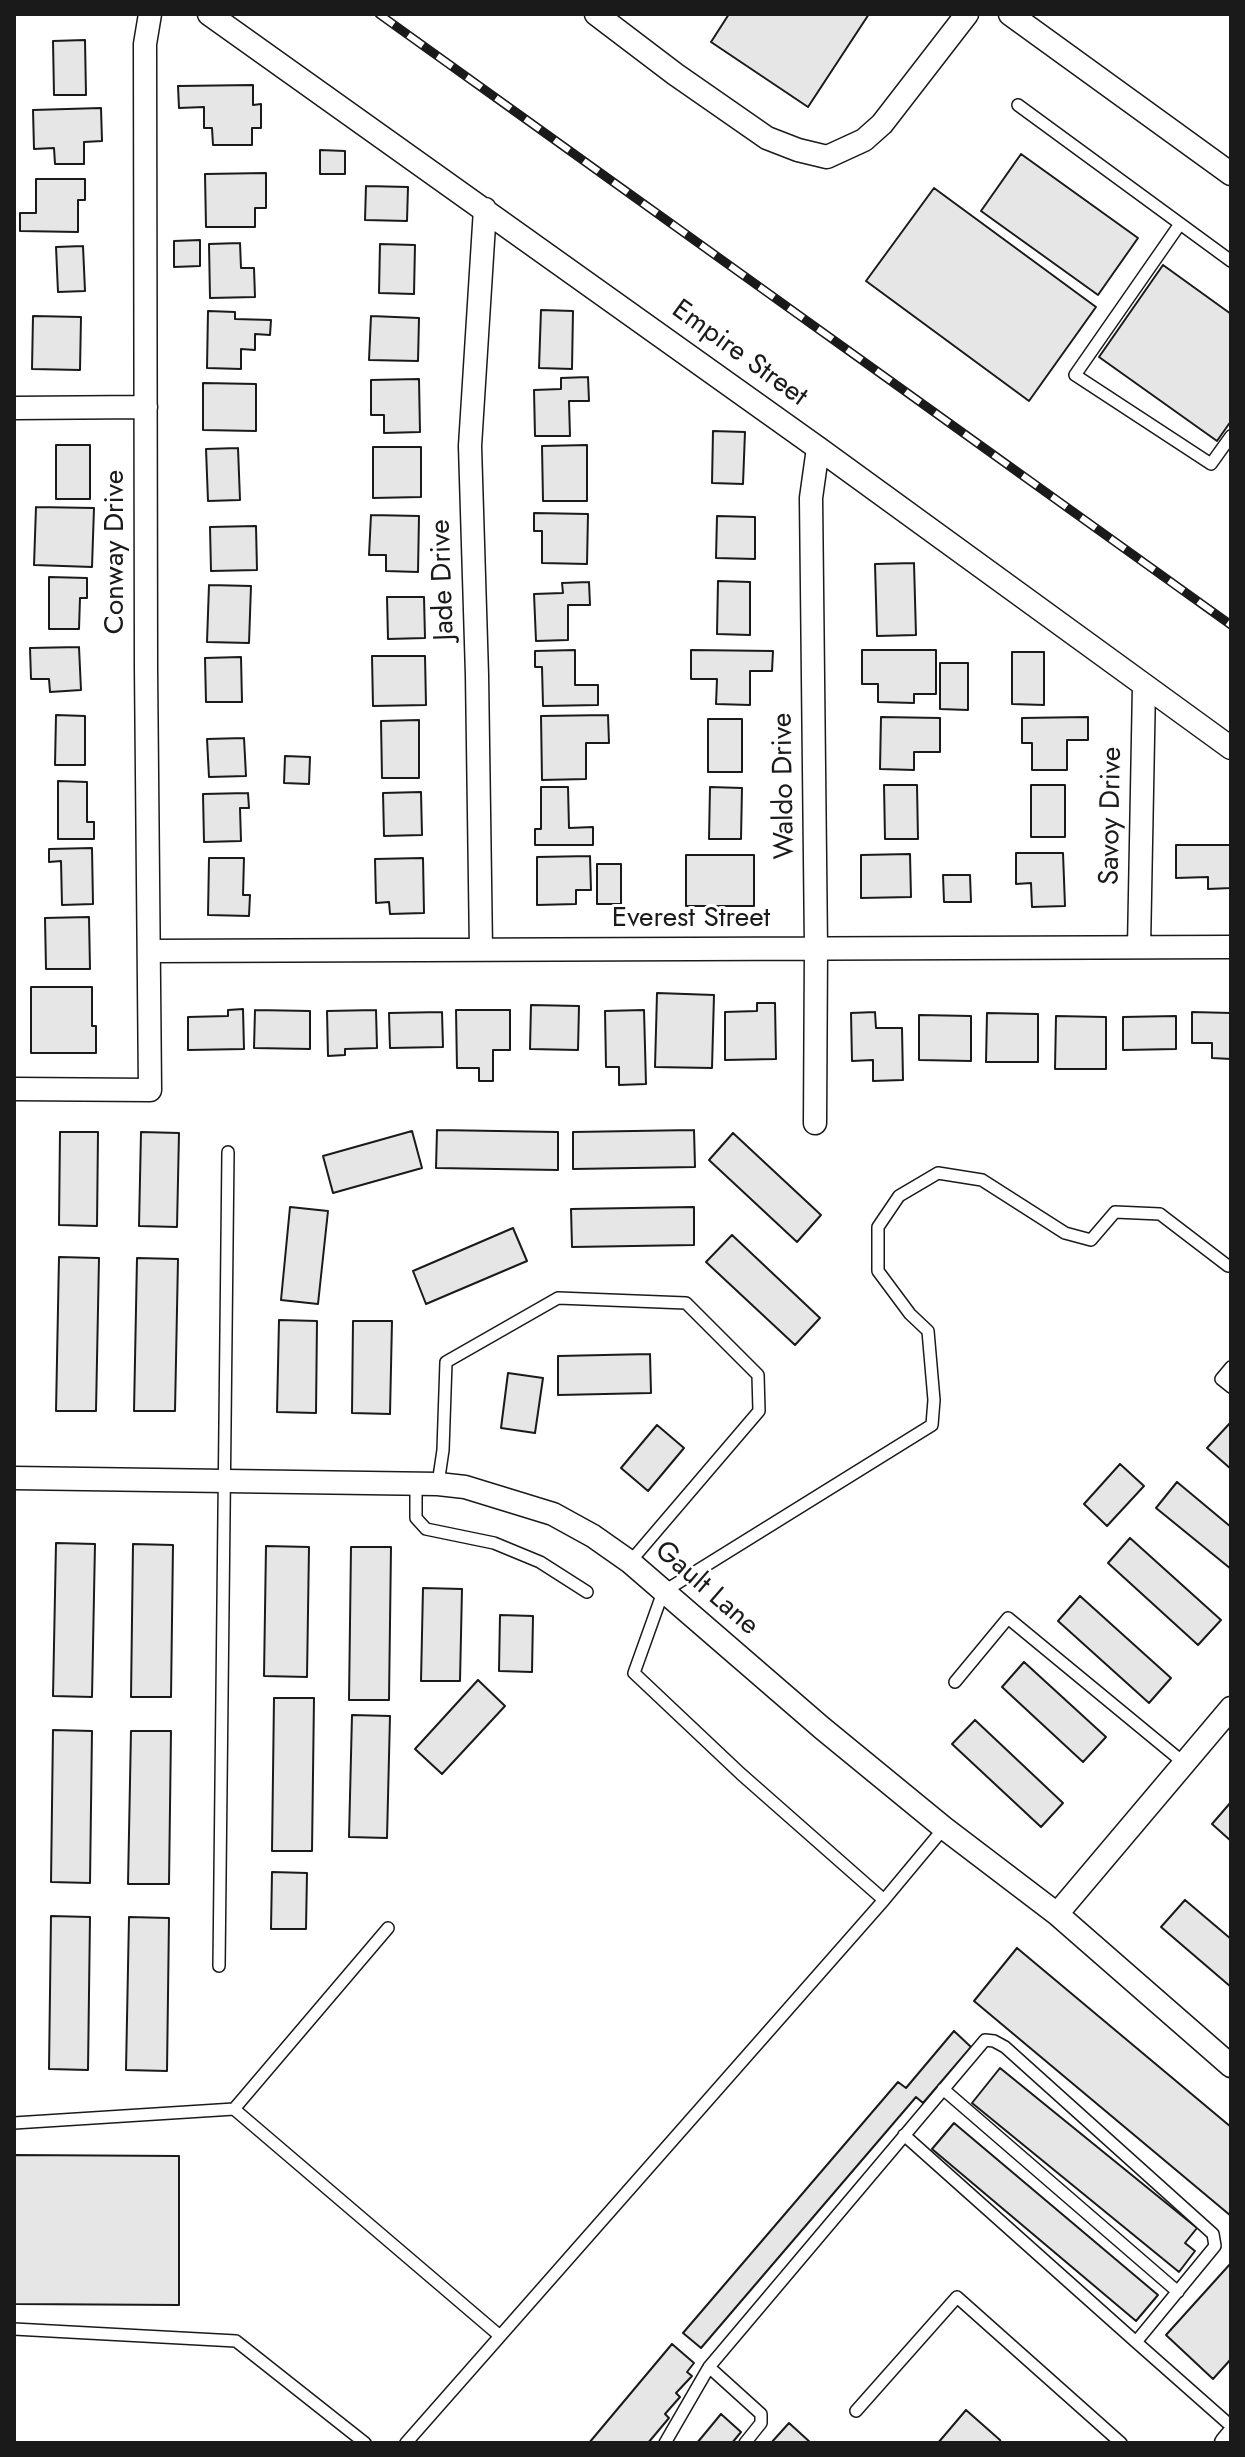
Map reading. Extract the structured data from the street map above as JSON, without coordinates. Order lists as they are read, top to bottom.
{
  "streets": {
    "street": [
      "Empire Street",
      "Conway Drive",
      "Jade Drive",
      "Waldo Drive",
      "Savoy Drive",
      "Everest Street",
      "Gault Lane"
    ]
  },
  "crossings": [
    ["Empire Street", "Jade Drive"],
    ["Empire Street", "Waldo Drive"],
    ["Empire Street", "Savoy Drive"],
    ["Conway Drive", "Everest Street"],
    ["Jade Drive", "Everest Street"],
    ["Waldo Drive", "Everest Street"],
    ["Savoy Drive", "Everest Street"]
  ]
}
